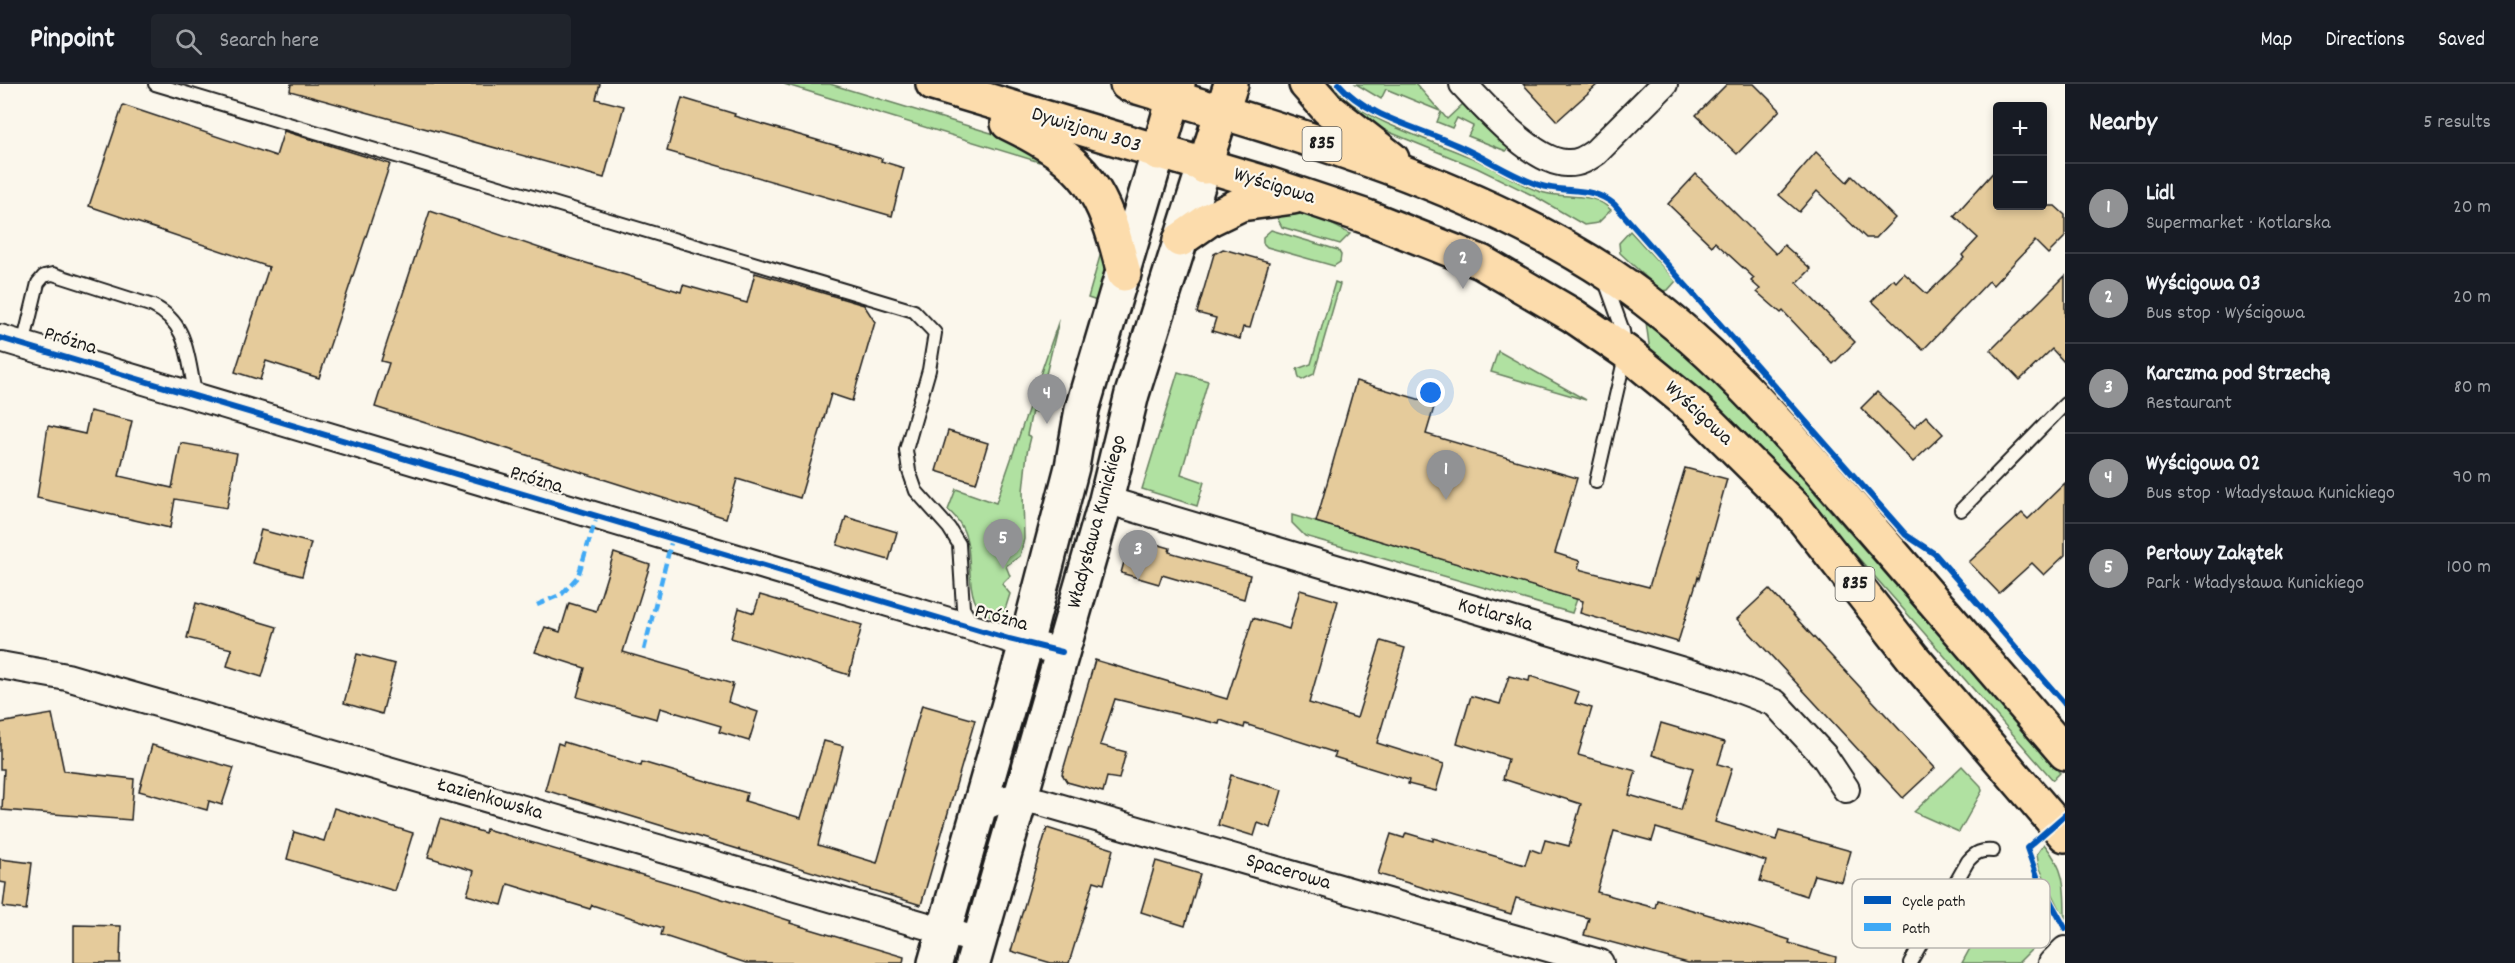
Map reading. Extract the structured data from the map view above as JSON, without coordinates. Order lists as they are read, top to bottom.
{
  "streets": {
    "main road": [
      "Dywizjonu 303",
      "835",
      "Wyścigowa",
      "Władysława Kunickiego"
    ],
    "street": [
      "Próżna",
      "Kotlarska",
      "Łazienkowska",
      "Spacerowa"
    ]
  },
  "crossings": [
    ["Dywizjonu 303", "Wyścigowa"],
    ["Dywizjonu 303", "Władysława Kunickiego"],
    ["835", "Władysława Kunickiego"],
    ["Wyścigowa", "Władysława Kunickiego"],
    ["Próżna", "Władysława Kunickiego"],
    ["Władysława Kunickiego", "Kotlarska"],
    ["Władysława Kunickiego", "Łazienkowska"],
    ["Władysława Kunickiego", "Spacerowa"]
  ],
  "legend": ["Cycle path", "Path"],
  "page": {
    "header": "Pinpoint",
    "search": "Search here",
    "nav": ["Map", "Directions", "Saved"],
    "heading": ["Nearby", "5 results"],
    "map_buttons": ["+", "−"],
    "list": [
      {
        "mark": "1",
        "name": "Lidl",
        "note": "Supermarket · Kotlarska",
        "value": "20 m"
      },
      {
        "mark": "2",
        "name": "Wyścigowa 03",
        "note": "Bus stop · Wyścigowa",
        "value": "20 m"
      },
      {
        "mark": "3",
        "name": "Karczma pod Strzechą",
        "note": "Restaurant",
        "value": "80 m"
      },
      {
        "mark": "4",
        "name": "Wyścigowa 02",
        "note": "Bus stop · Władysława Kunickiego",
        "value": "90 m"
      },
      {
        "mark": "5",
        "name": "Perłowy Zakątek",
        "note": "Park · Władysława Kunickiego",
        "value": "100 m"
      }
    ],
    "pins": [
      "2",
      "4",
      "1",
      "5",
      "3"
    ]
  }
}
